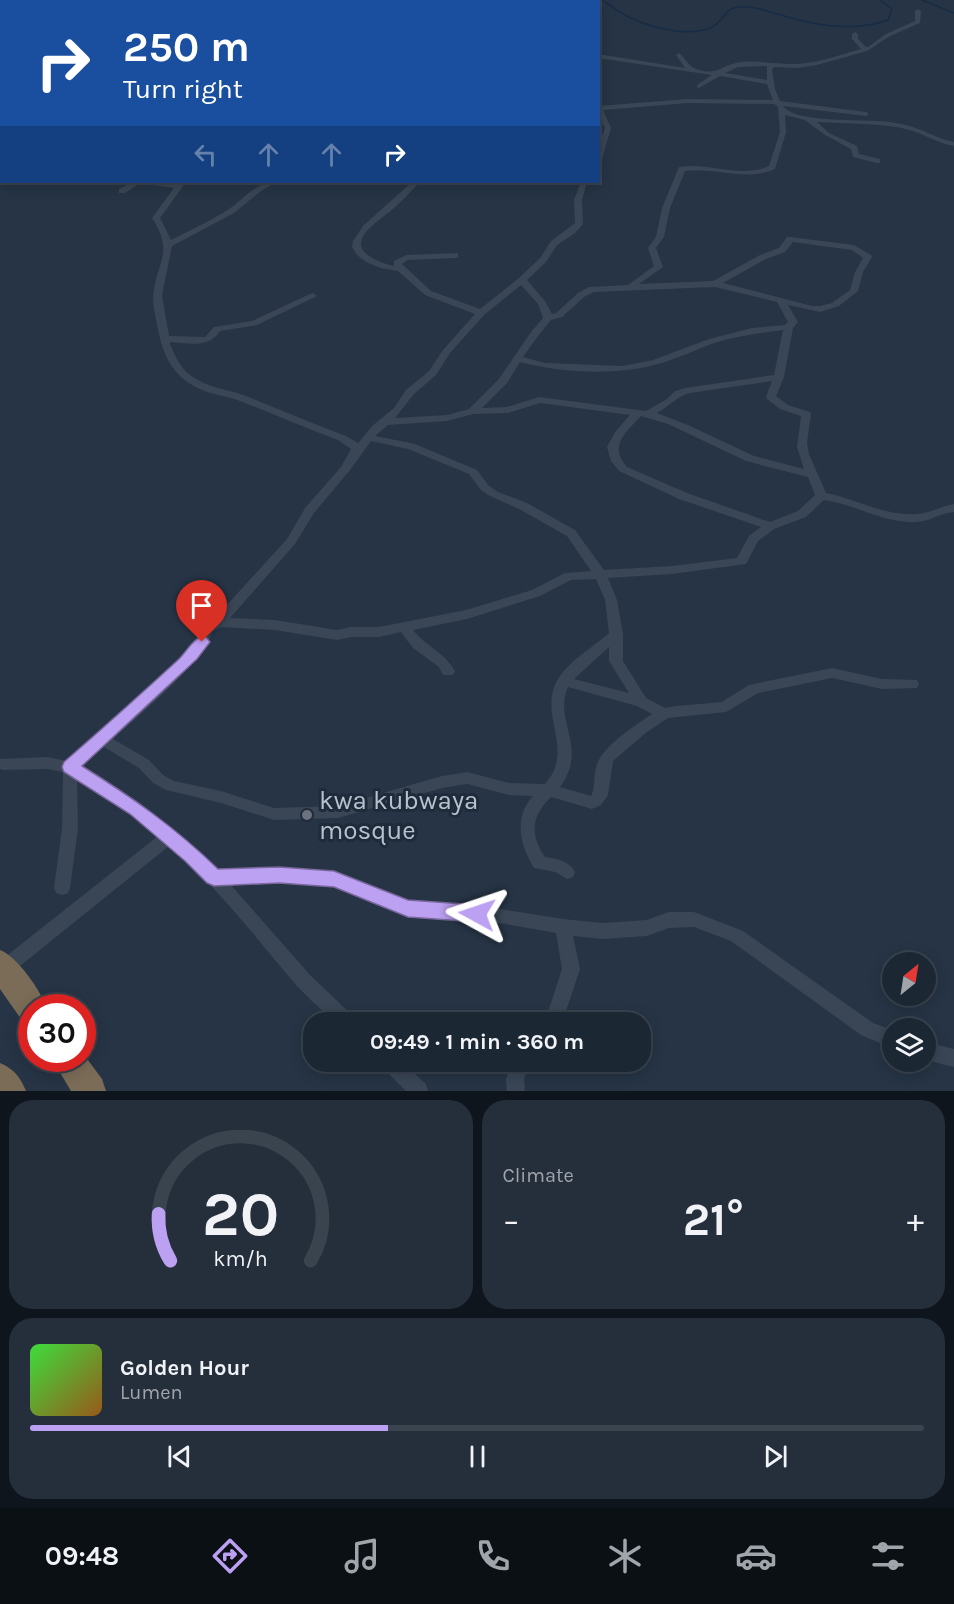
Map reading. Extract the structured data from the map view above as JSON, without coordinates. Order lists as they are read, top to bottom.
{
  "places": ["kwa kubwaya mosque"],
  "north": "top right",
  "page": {
    "turn": ["250 m", "Turn right"],
    "limit": "30",
    "trip": "09:49 · 1 min · 360 m",
    "tile": "Climate",
    "heat": ["−", "21°", "+"],
    "song": ["Golden Hour", "Lumen"],
    "tabs": "09:48",
    "gauge": ["20", "km/h"]
  }
}
